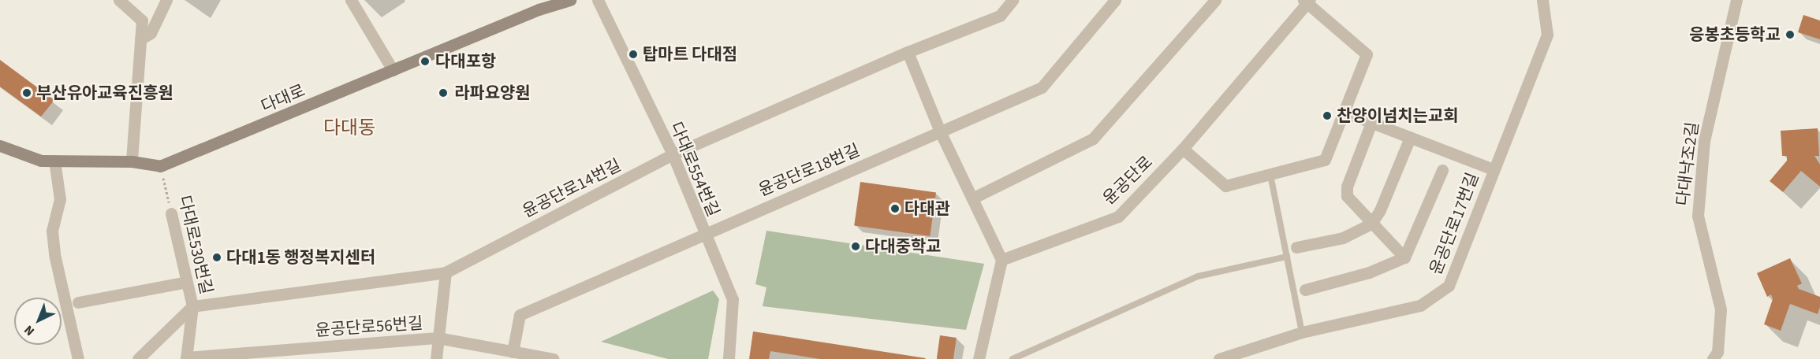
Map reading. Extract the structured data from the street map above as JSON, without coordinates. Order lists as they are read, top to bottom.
{
  "streets": {
    "main road": ["다대로"],
    "street": [
      "다대낙조2길",
      "다대로554번길",
      "윤공단로18번길",
      "윤공단로",
      "윤공단로14번길",
      "윤공단로17번길",
      "다대로530번길",
      "윤공단로56번길"
    ]
  },
  "crossings": [
    ["다대로", "다대로530번길"],
    ["다대로554번길", "윤공단로18번길"],
    ["다대로554번길", "윤공단로14번길"],
    ["윤공단로18번길", "윤공단로56번길"],
    ["윤공단로14번길", "다대로530번길"],
    ["다대로530번길", "윤공단로56번길"]
  ],
  "districts": ["다대동"],
  "places": [
    "응봉초등학교",
    "탑마트 다대점",
    "다대포항",
    "부산유아교육진흥원",
    "라파요양원",
    "찬양이넘치는교회",
    "다대관",
    "다대중학교",
    "다대1동 행정복지센터"
  ],
  "north": "bottom left"
}
